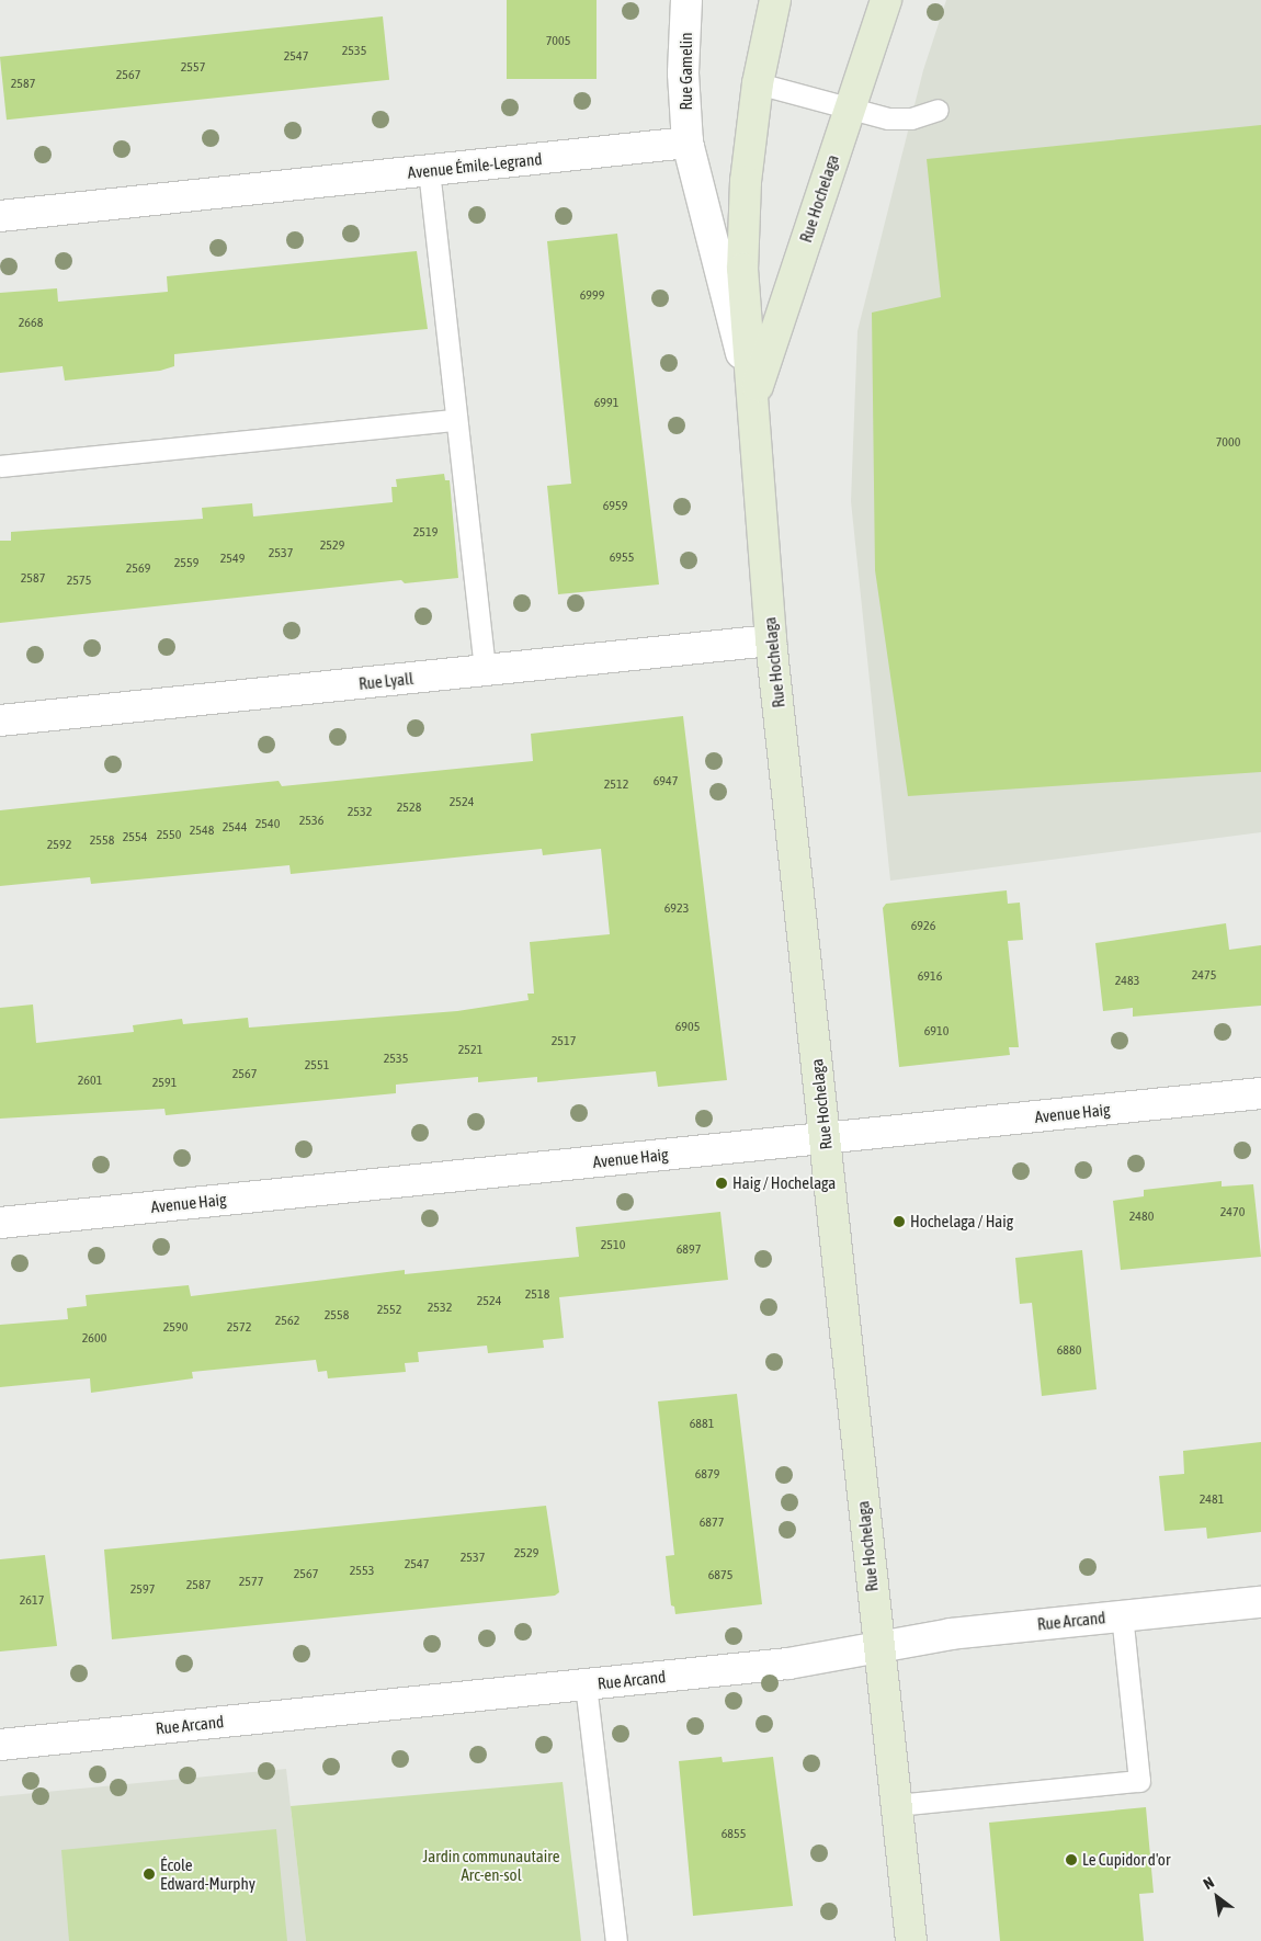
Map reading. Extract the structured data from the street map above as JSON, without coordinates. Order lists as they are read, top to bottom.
{
  "streets": {
    "main road": ["Rue Hochelaga"],
    "street": [
      "Rue Gamelin",
      "Avenue Émile-Legrand",
      "Rue Lyall",
      "Avenue Haig",
      "Rue Arcand"
    ]
  },
  "crossings": [
    ["Rue Gamelin", "Avenue Émile-Legrand"],
    ["Rue Hochelaga", "Rue Lyall"],
    ["Rue Hochelaga", "Avenue Haig"],
    ["Rue Hochelaga", "Rue Arcand"]
  ],
  "parks": ["Jardin communautaire Arc-en-sol"],
  "places": [
    "Haig / Hochelaga",
    "Hochelaga / Haig",
    "Le Cupidor d'or",
    "École Edward-Murphy"
  ],
  "house_numbers": [
    "7005",
    "2535",
    "2547",
    "2557",
    "2567",
    "2587",
    "6999",
    "2668",
    "6991",
    "7000",
    "6959",
    "2519",
    "2529",
    "2537",
    "6955",
    "2549",
    "2559",
    "2569",
    "2587",
    "2575",
    "6947",
    "2512",
    "2524",
    "2528",
    "2532",
    "2536",
    "2540",
    "2544",
    "2548",
    "2550",
    "2554",
    "2558",
    "2592",
    "6923",
    "6926",
    "2475",
    "6916",
    "2483",
    "6905",
    "6910",
    "2517",
    "2521",
    "2535",
    "2551",
    "2567",
    "2601",
    "2591",
    "2470",
    "2480",
    "2510",
    "6897",
    "2518",
    "2524",
    "2532",
    "2552",
    "2558",
    "2562",
    "2590",
    "2572",
    "2600",
    "6880",
    "6881",
    "6879",
    "2481",
    "6877",
    "2529",
    "2537",
    "2547",
    "2553",
    "2567",
    "6875",
    "2577",
    "2587",
    "2597",
    "2617",
    "6855"
  ],
  "north": "top left"
}
